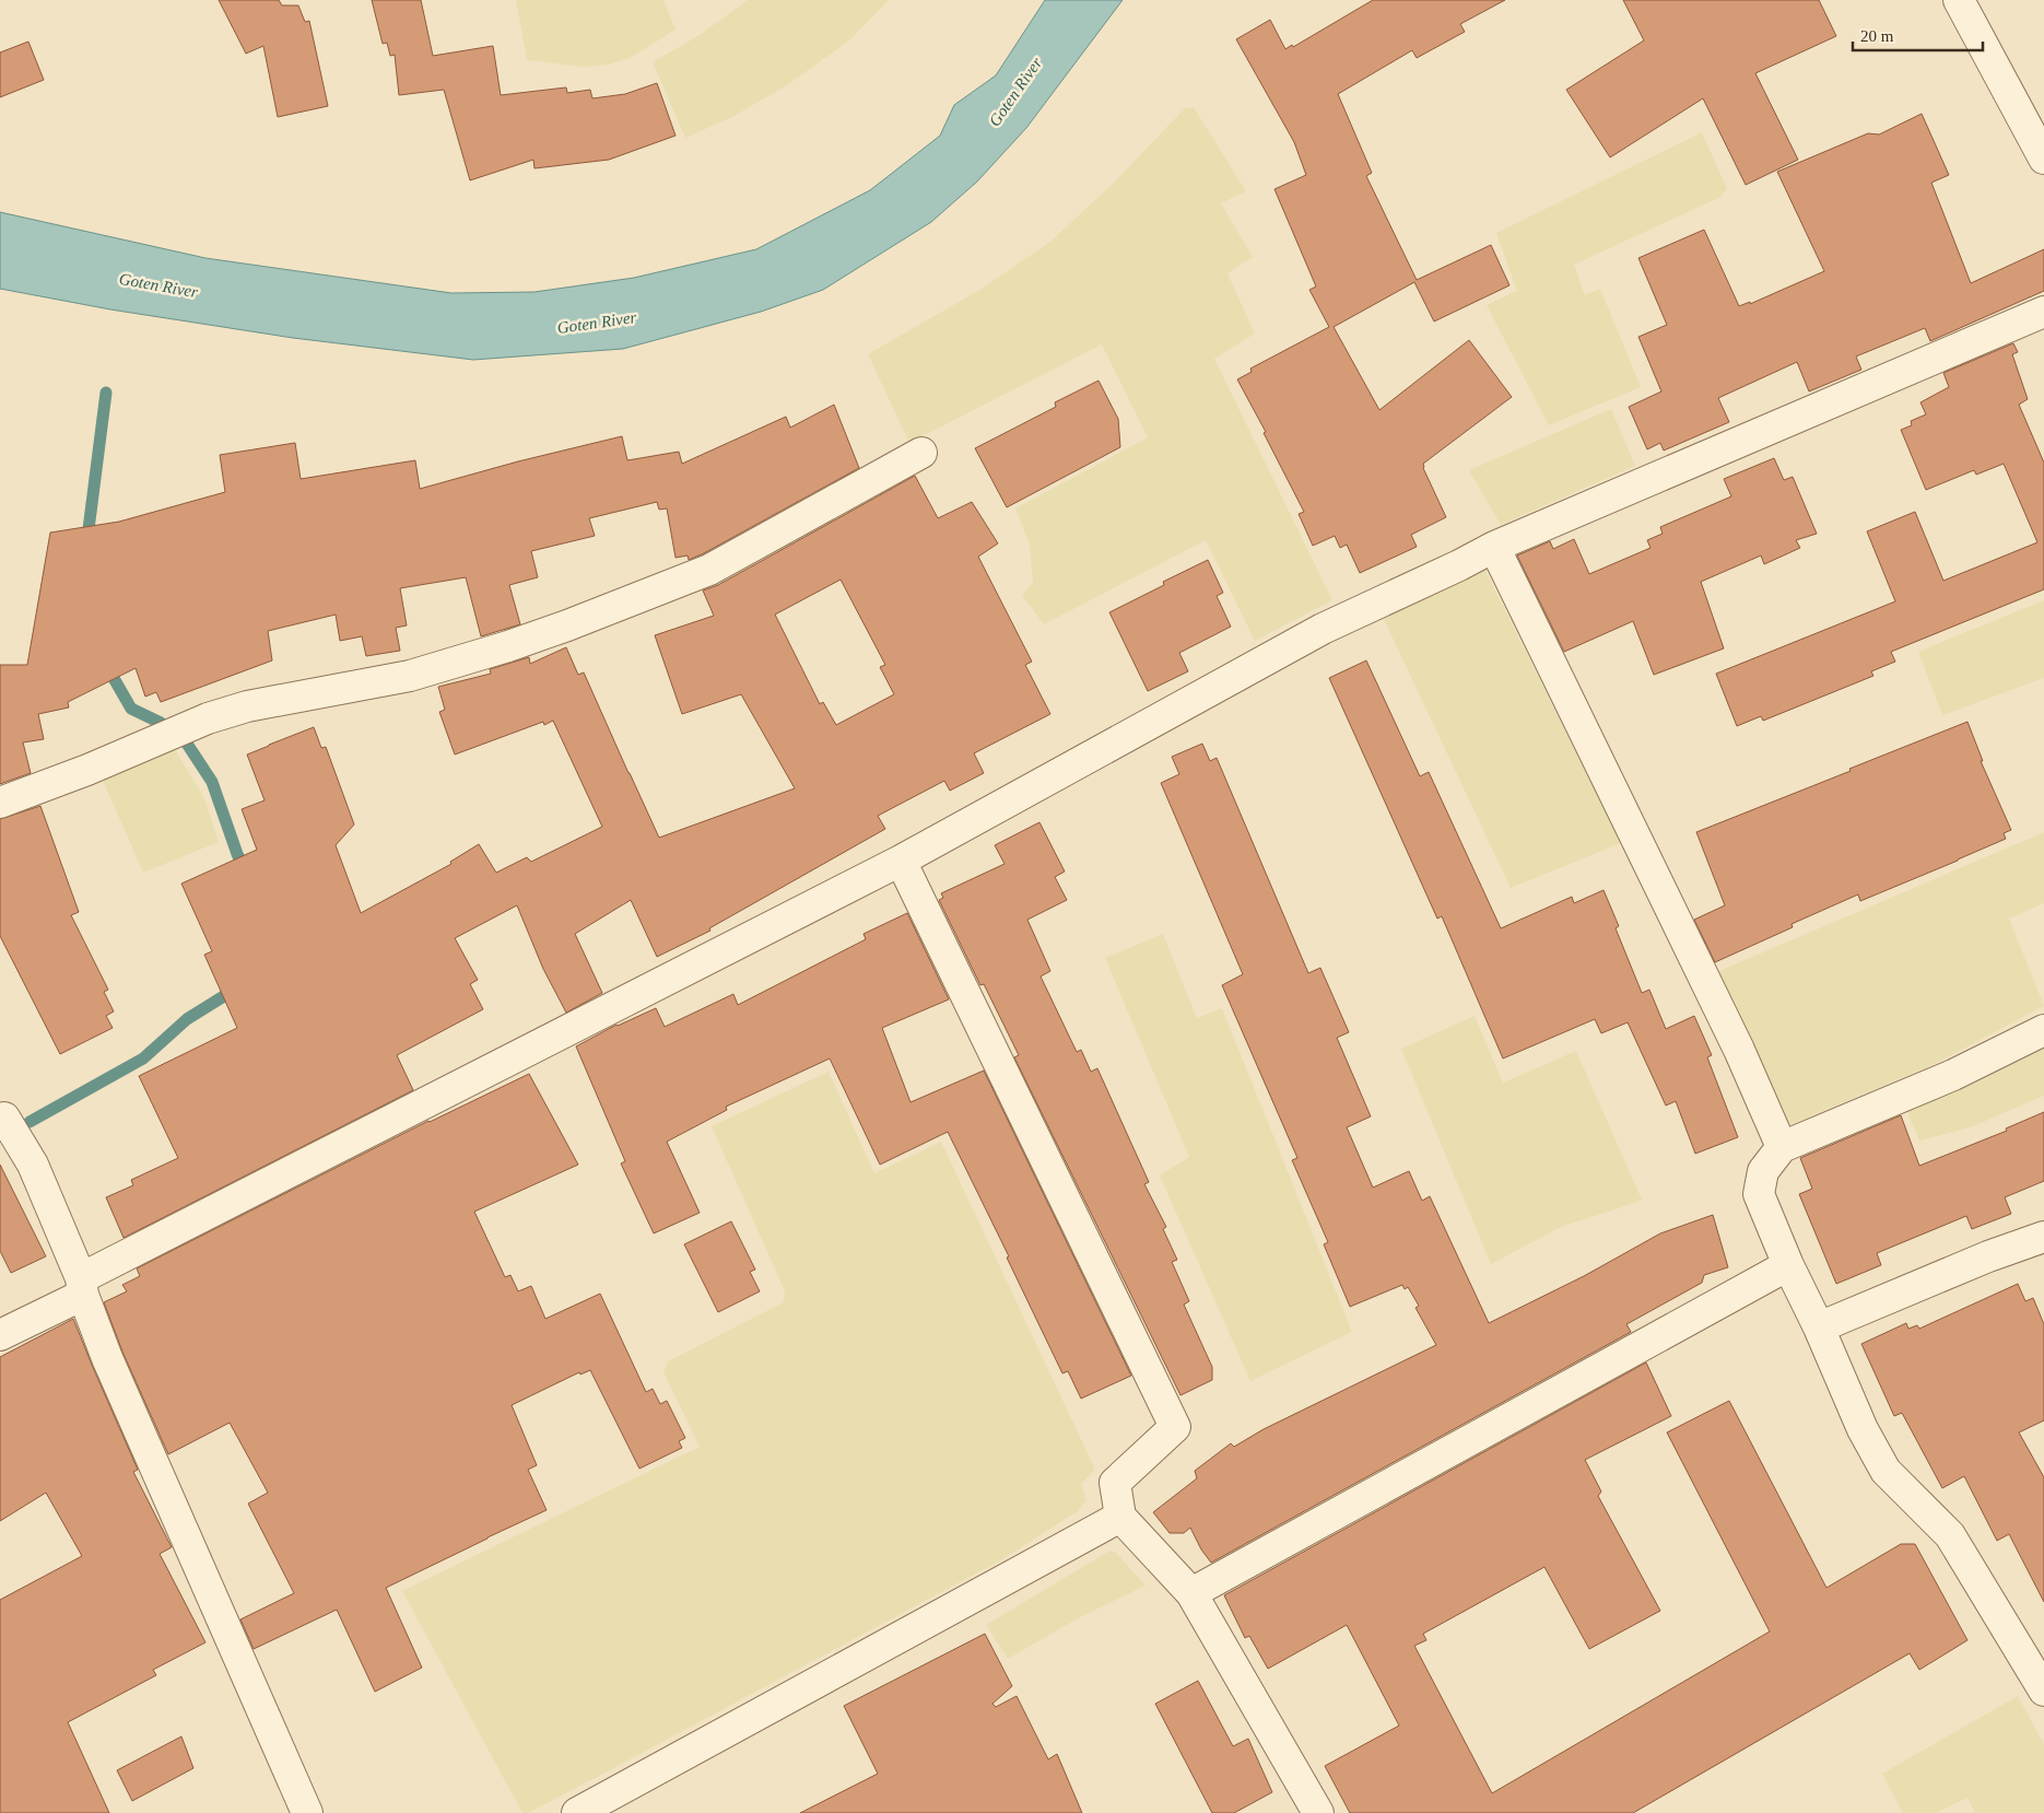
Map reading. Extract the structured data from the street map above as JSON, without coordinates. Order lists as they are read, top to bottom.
{
  "water": ["Goten River"],
  "scale_bar": "20 m"
}
